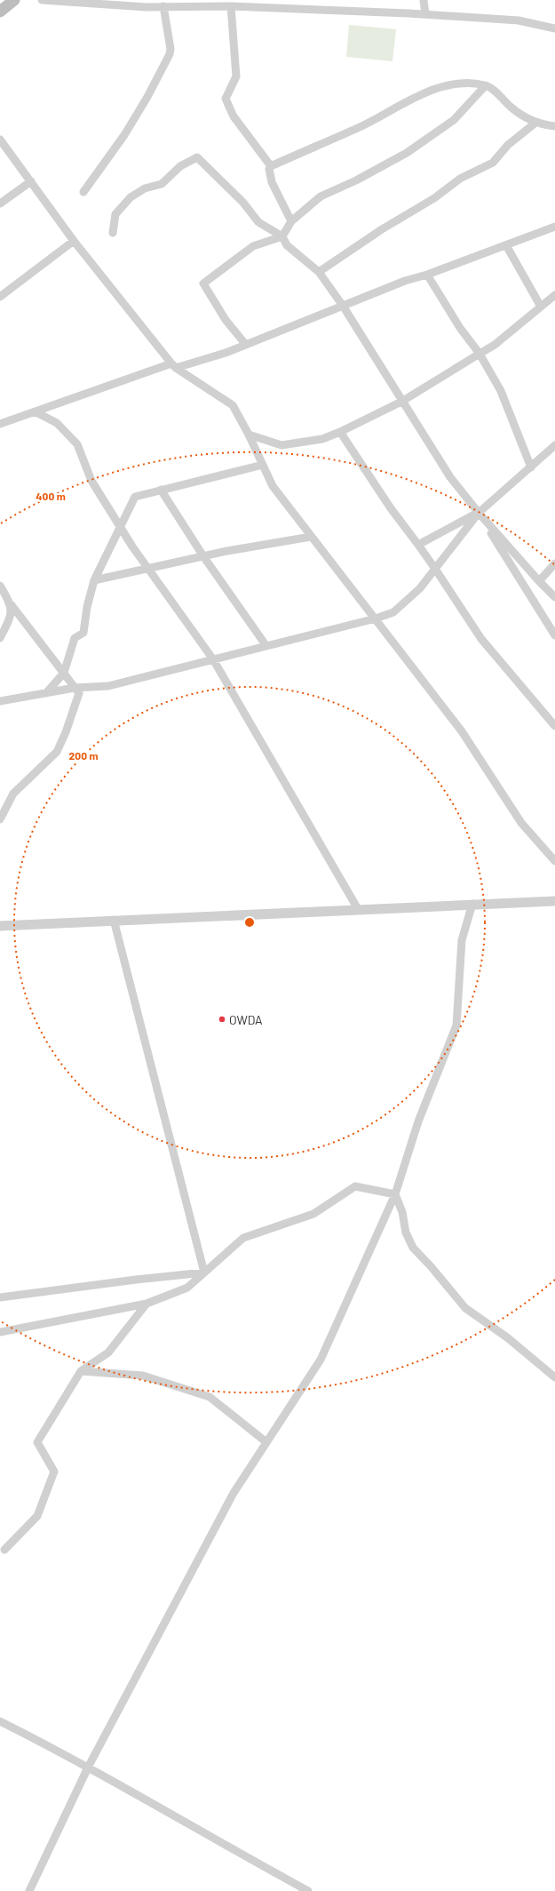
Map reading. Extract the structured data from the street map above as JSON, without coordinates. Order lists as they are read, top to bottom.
{
  "places": ["OWDA"],
  "rings": ["400 m", "200 m"]
}
